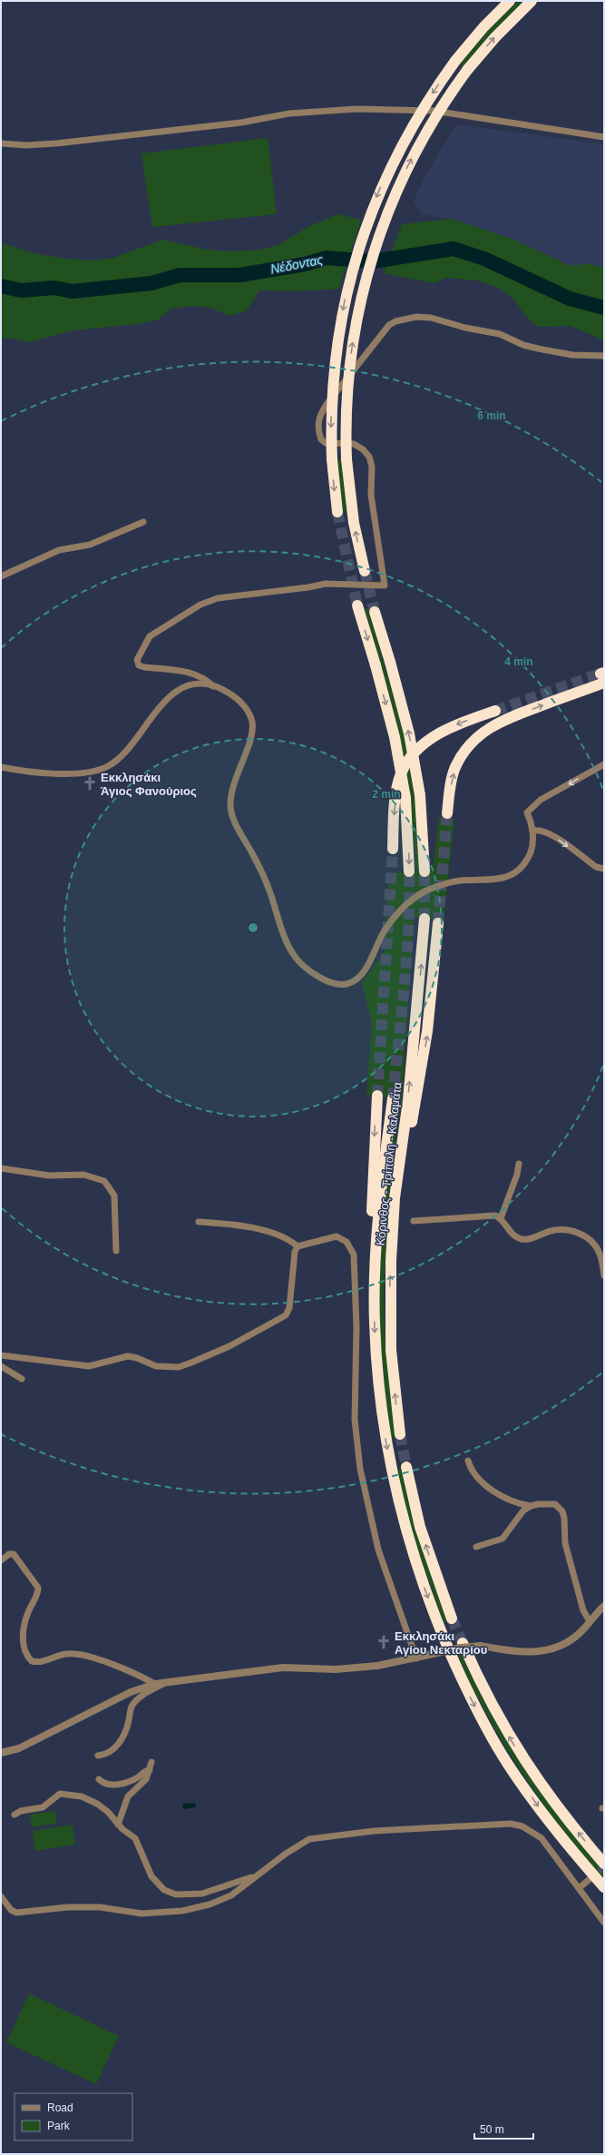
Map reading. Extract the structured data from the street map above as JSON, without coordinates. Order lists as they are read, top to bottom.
{
  "streets": {
    "highway": ["Κόρινθος - Τρίπολη - Καλαμάτα"]
  },
  "water": ["Νέδoντας"],
  "places": {
    "church": ["Εκκλησάκι Άγιος Φανούριος", "Εκκλησάκι Αγίου Νεκταρίου"]
  },
  "legend": ["Road", "Park"],
  "scale_bar": "50 m",
  "rings": ["6 min", "4 min", "2 min"]
}
